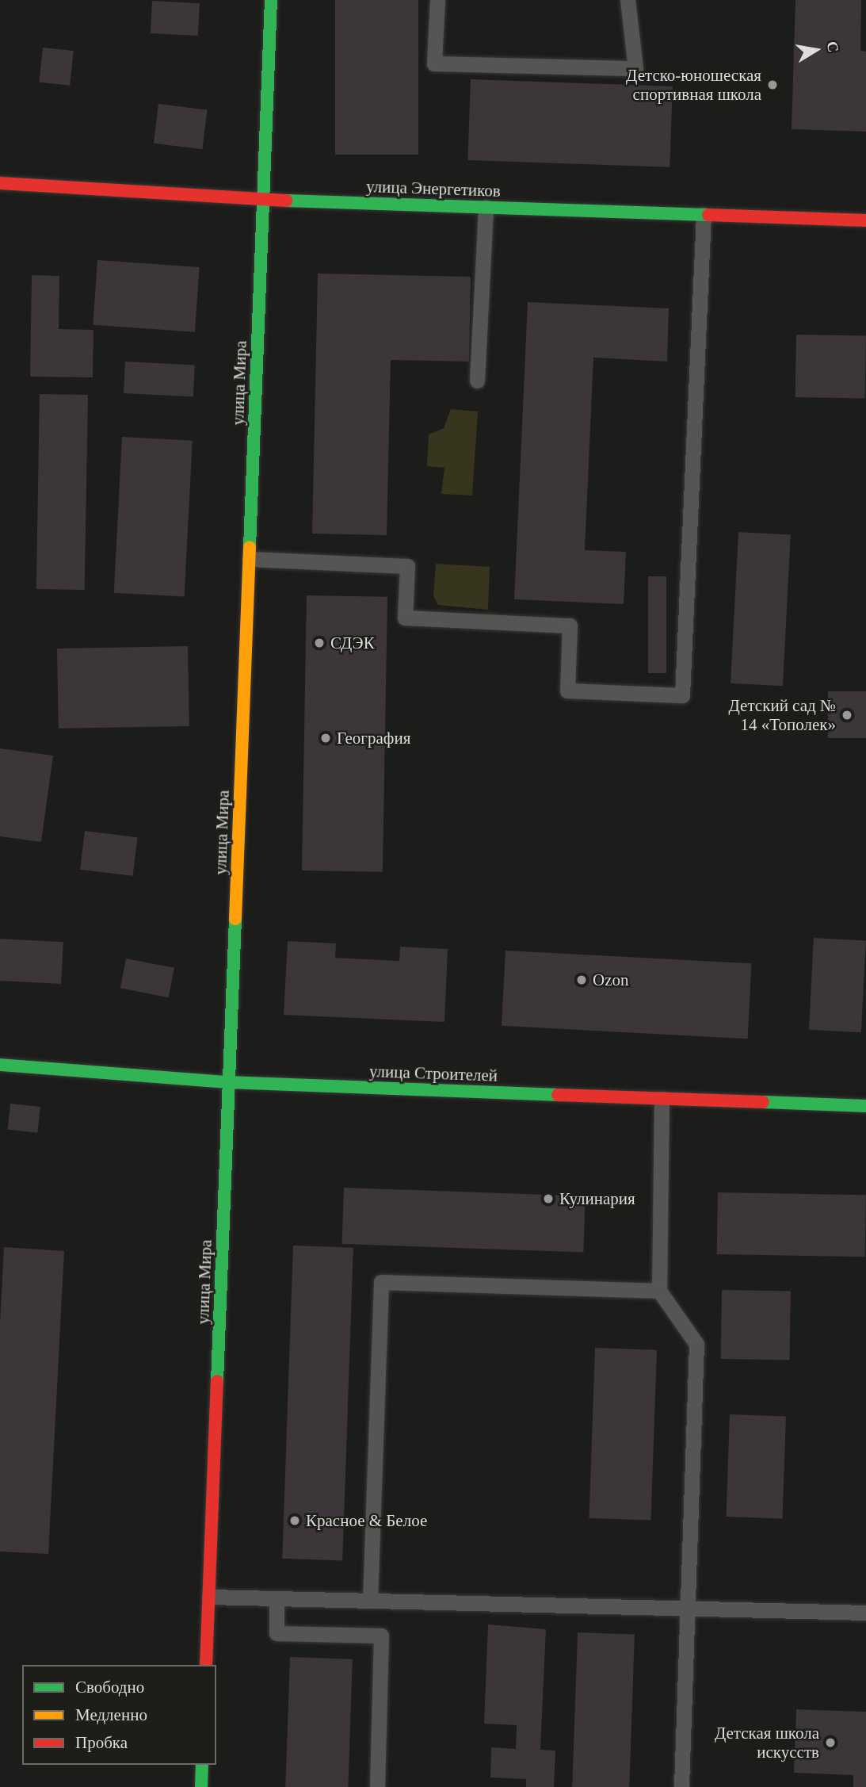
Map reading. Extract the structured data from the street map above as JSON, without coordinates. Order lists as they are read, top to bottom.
{
  "streets": {
    "street": ["улица Энергетиков", "улица Мира", "улица Строителей"]
  },
  "crossings": [
    ["улица Энергетиков", "улица Мира"],
    ["улица Мира", "улица Строителей"]
  ],
  "places": [
    "Детско-юношеская спортивная школа",
    "СДЭК",
    "Детский сад № 14 «Тополек»",
    "География",
    "Ozon",
    "Кулинария",
    "Красное & Белое",
    "Детская школа искусств"
  ],
  "legend": ["Свободно", "Медленно", "Пробка"],
  "north": "right"
}
